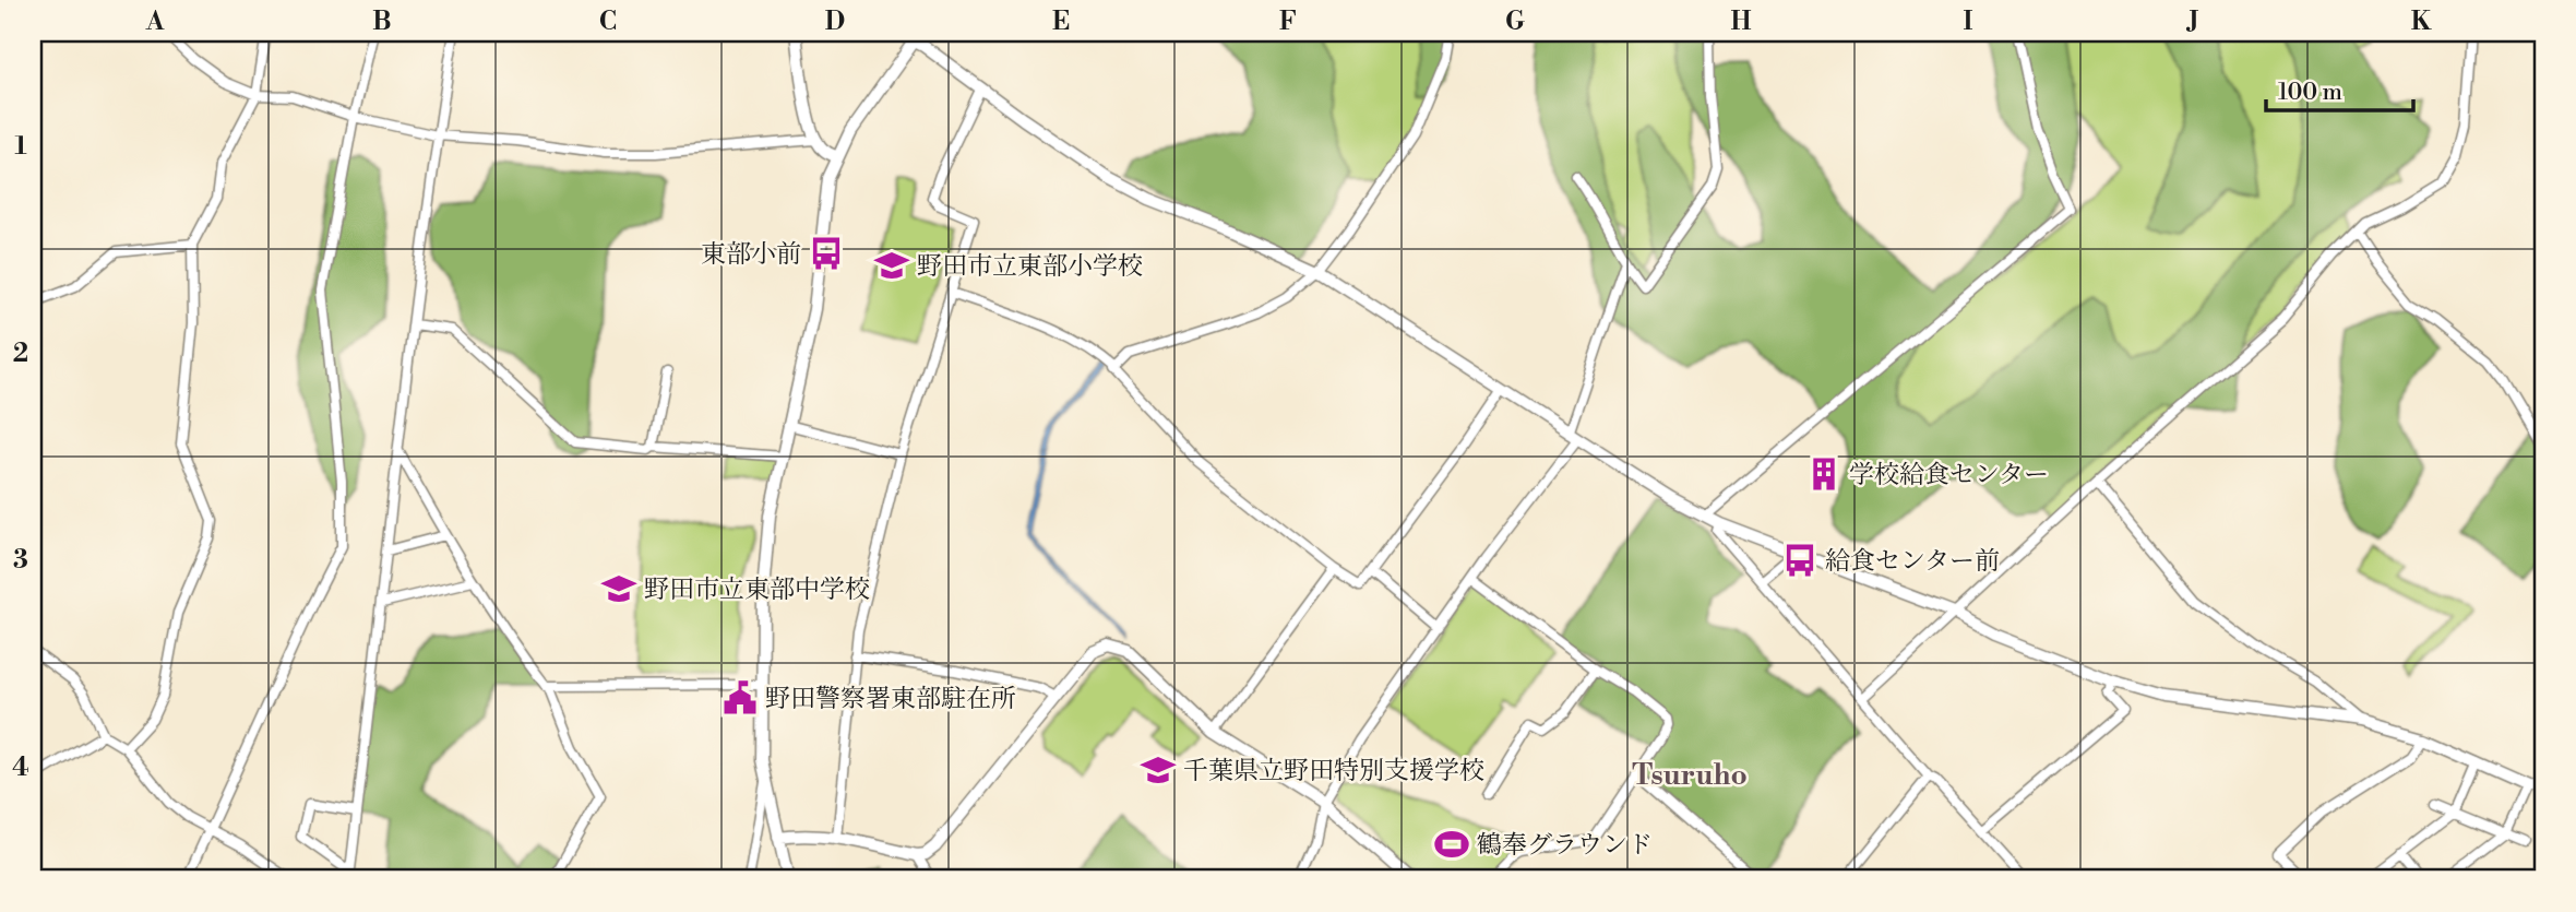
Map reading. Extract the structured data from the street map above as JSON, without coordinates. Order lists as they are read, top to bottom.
{
  "districts": ["Tsuruho"],
  "places": {
    "bus stop": ["東部小前", "給食センター前"],
    "school or university": ["野田市立東部小学校", "野田市立東部中学校", "千葉県立野田特別支援学校"],
    "building": ["学校給食センター"],
    "public building": ["野田警察署東部駐在所"],
    "sports": ["鶴奉グラウンド"]
  },
  "scale_bar": "100 m",
  "grid": {
    "columns": [
      "A",
      "B",
      "C",
      "D",
      "E",
      "F",
      "G",
      "H",
      "I",
      "J",
      "K"
    ],
    "rows": [
      "1",
      "2",
      "3",
      "4"
    ]
  }
}
